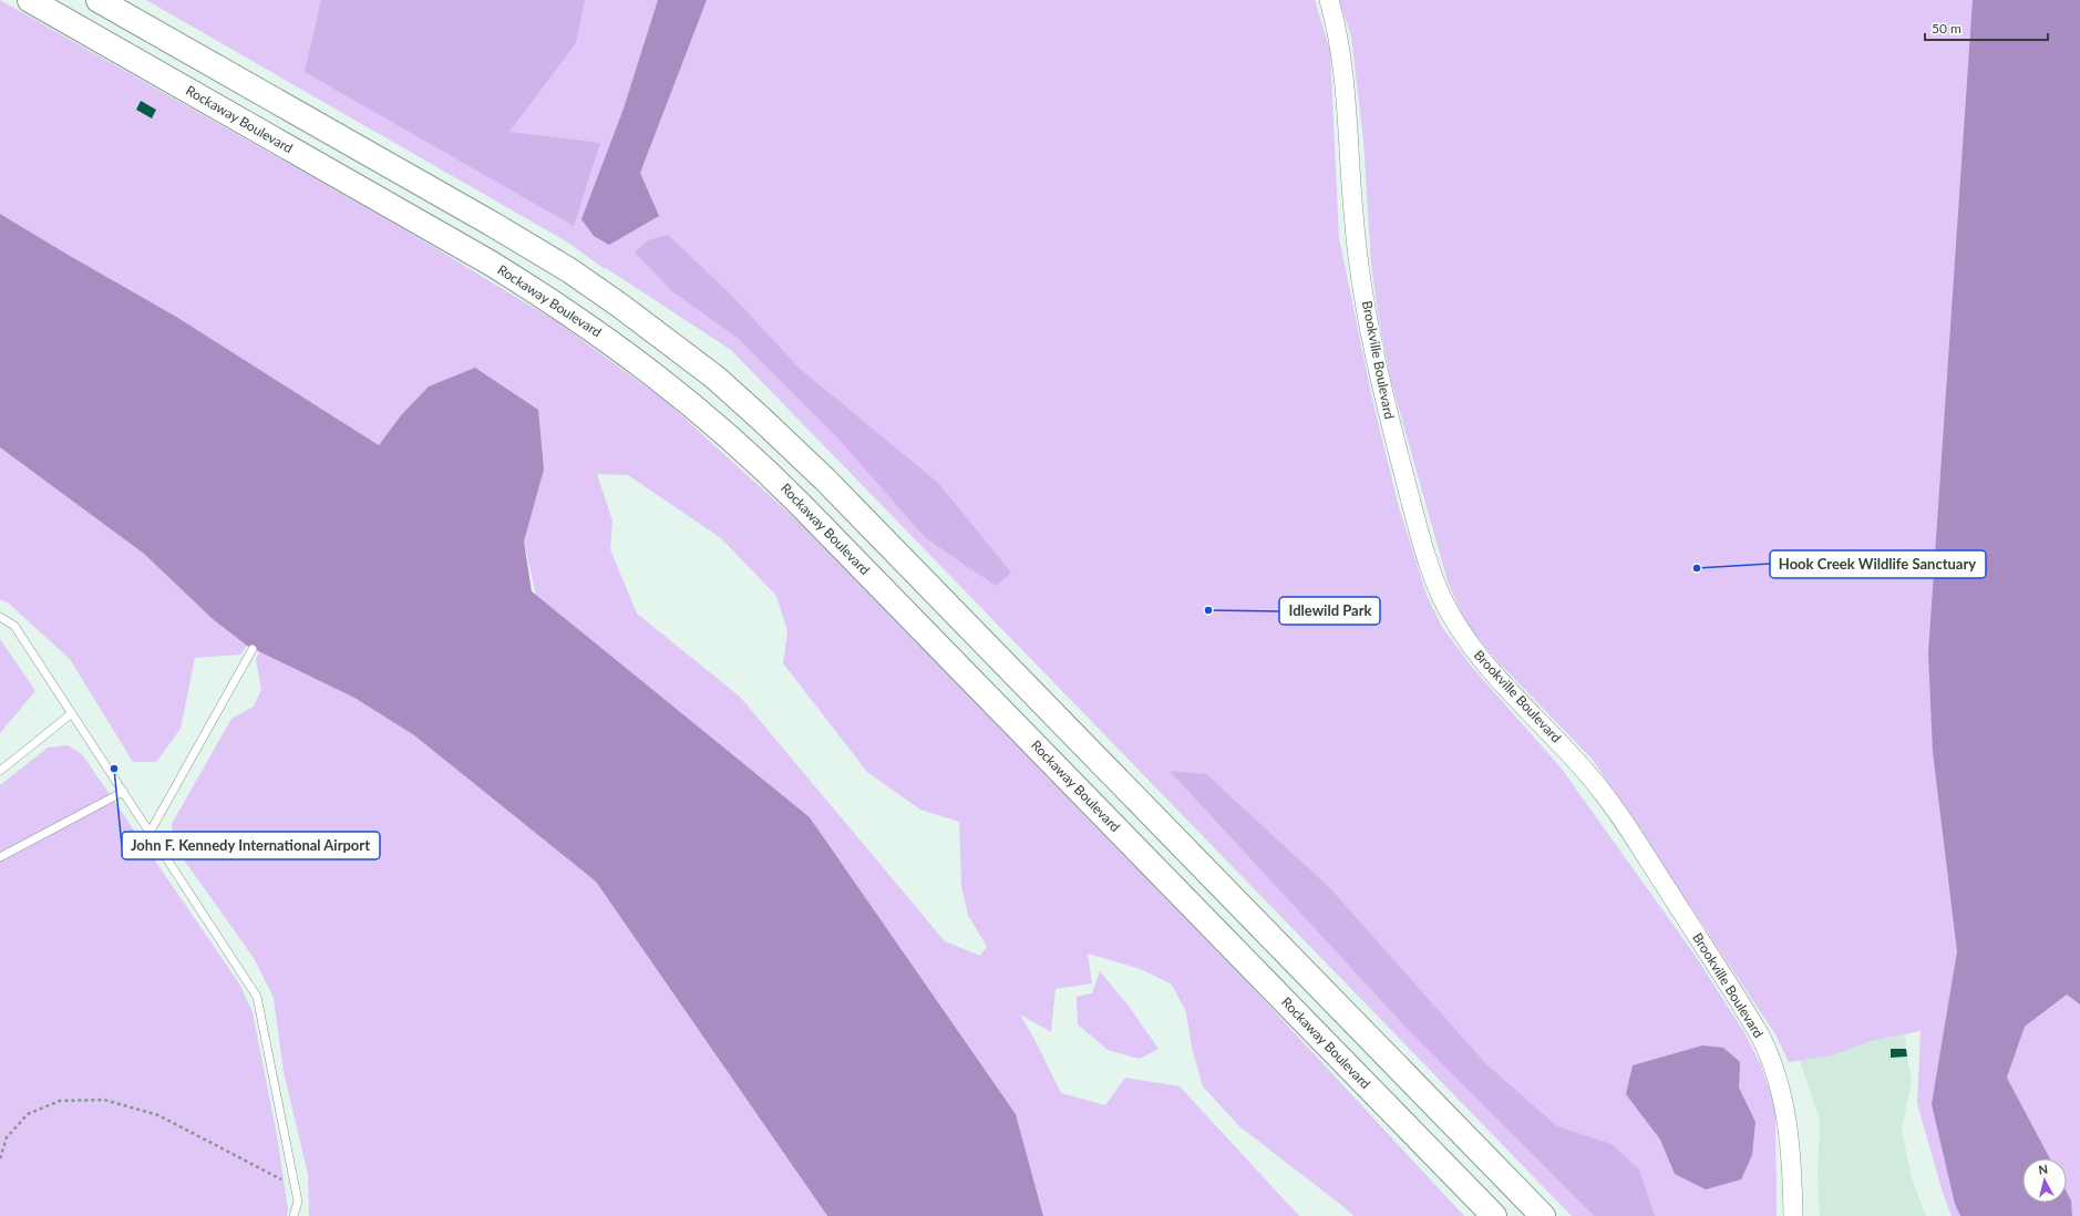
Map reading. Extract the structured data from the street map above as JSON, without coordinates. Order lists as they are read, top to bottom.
{
  "streets": {
    "highway": ["Rockaway Boulevard"],
    "street": ["Brookville Boulevard"]
  },
  "places": ["Hook Creek Wildlife Sanctuary", "Idlewild Park", "John F. Kennedy International Airport"],
  "scale_bar": "50 m",
  "north": "top"
}
